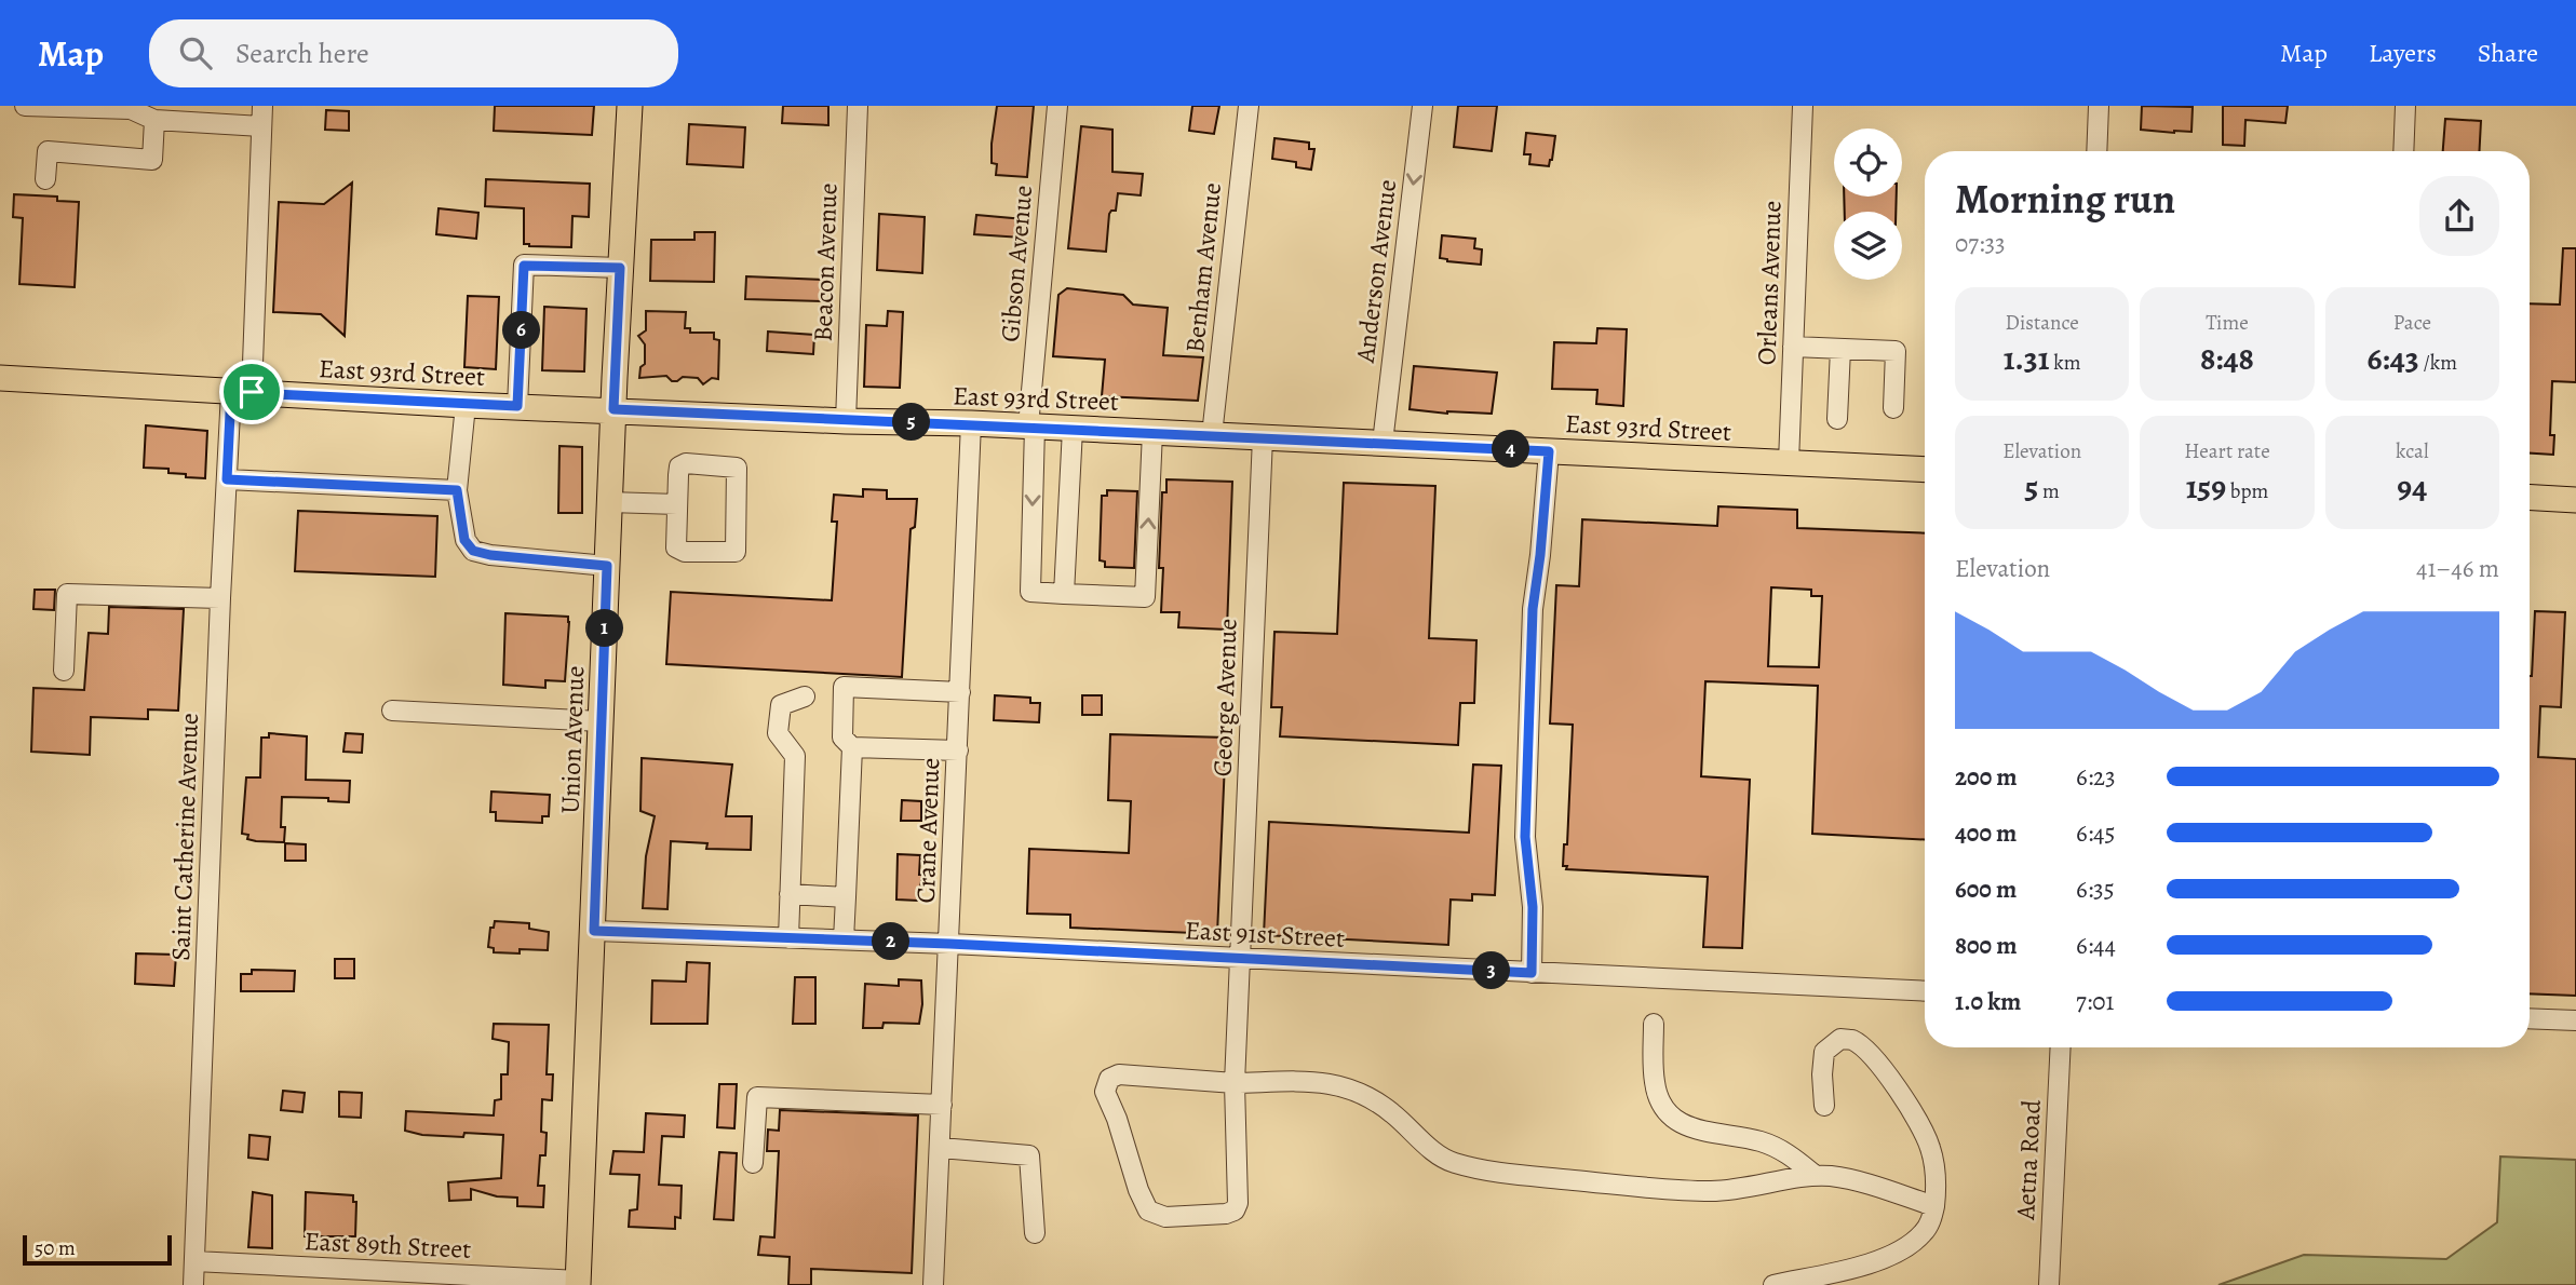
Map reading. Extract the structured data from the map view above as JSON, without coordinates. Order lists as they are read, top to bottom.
{
  "streets": {
    "main road": ["East 93rd Street", "Union Avenue"],
    "street": [
      "Beacon Avenue",
      "Gibson Avenue",
      "Benham Avenue",
      "Anderson Avenue",
      "Orleans Avenue",
      "George Avenue",
      "Crane Avenue",
      "Saint Catherine Avenue",
      "East 91st Street",
      "Aetna Road",
      "East 89th Street"
    ]
  },
  "crossings": [
    ["Beacon Avenue", "East 93rd Street"],
    ["Gibson Avenue", "East 93rd Street"],
    ["Benham Avenue", "East 93rd Street"],
    ["Anderson Avenue", "East 93rd Street"],
    ["Orleans Avenue", "East 93rd Street"],
    ["East 93rd Street", "George Avenue"],
    ["East 93rd Street", "Union Avenue"],
    ["East 93rd Street", "Crane Avenue"],
    ["East 93rd Street", "Saint Catherine Avenue"],
    ["George Avenue", "East 91st Street"],
    ["Union Avenue", "East 91st Street"],
    ["Union Avenue", "East 89th Street"],
    ["Crane Avenue", "East 91st Street"],
    ["Saint Catherine Avenue", "East 89th Street"]
  ],
  "one_way": ["Anderson Avenue"],
  "scale_bar": "50 m",
  "page": {
    "header": "Map",
    "search": "Search here",
    "nav": ["Map", "Layers", "Share"],
    "heading": ["Morning run", "07:33"],
    "stats": [
      ["Distance", "1.31 km"],
      ["Time", "8:48"],
      ["Pace", "6:43 /km"],
      ["Elevation", "5 m"],
      ["Heart rate", "159 bpm"],
      ["kcal", "94"]
    ],
    "pins": [
      "6",
      "5",
      "4",
      "1",
      "2",
      "3"
    ],
    "chart": ["Elevation", "41–46 m"],
    "list": [
      {
        "name": "200 m",
        "note": "6:23"
      },
      {
        "name": "400 m",
        "note": "6:45"
      },
      {
        "name": "600 m",
        "note": "6:35"
      },
      {
        "name": "800 m",
        "note": "6:44"
      },
      {
        "name": "1.0 km",
        "note": "7:01"
      }
    ],
    "scale": "50 m"
  }
}
